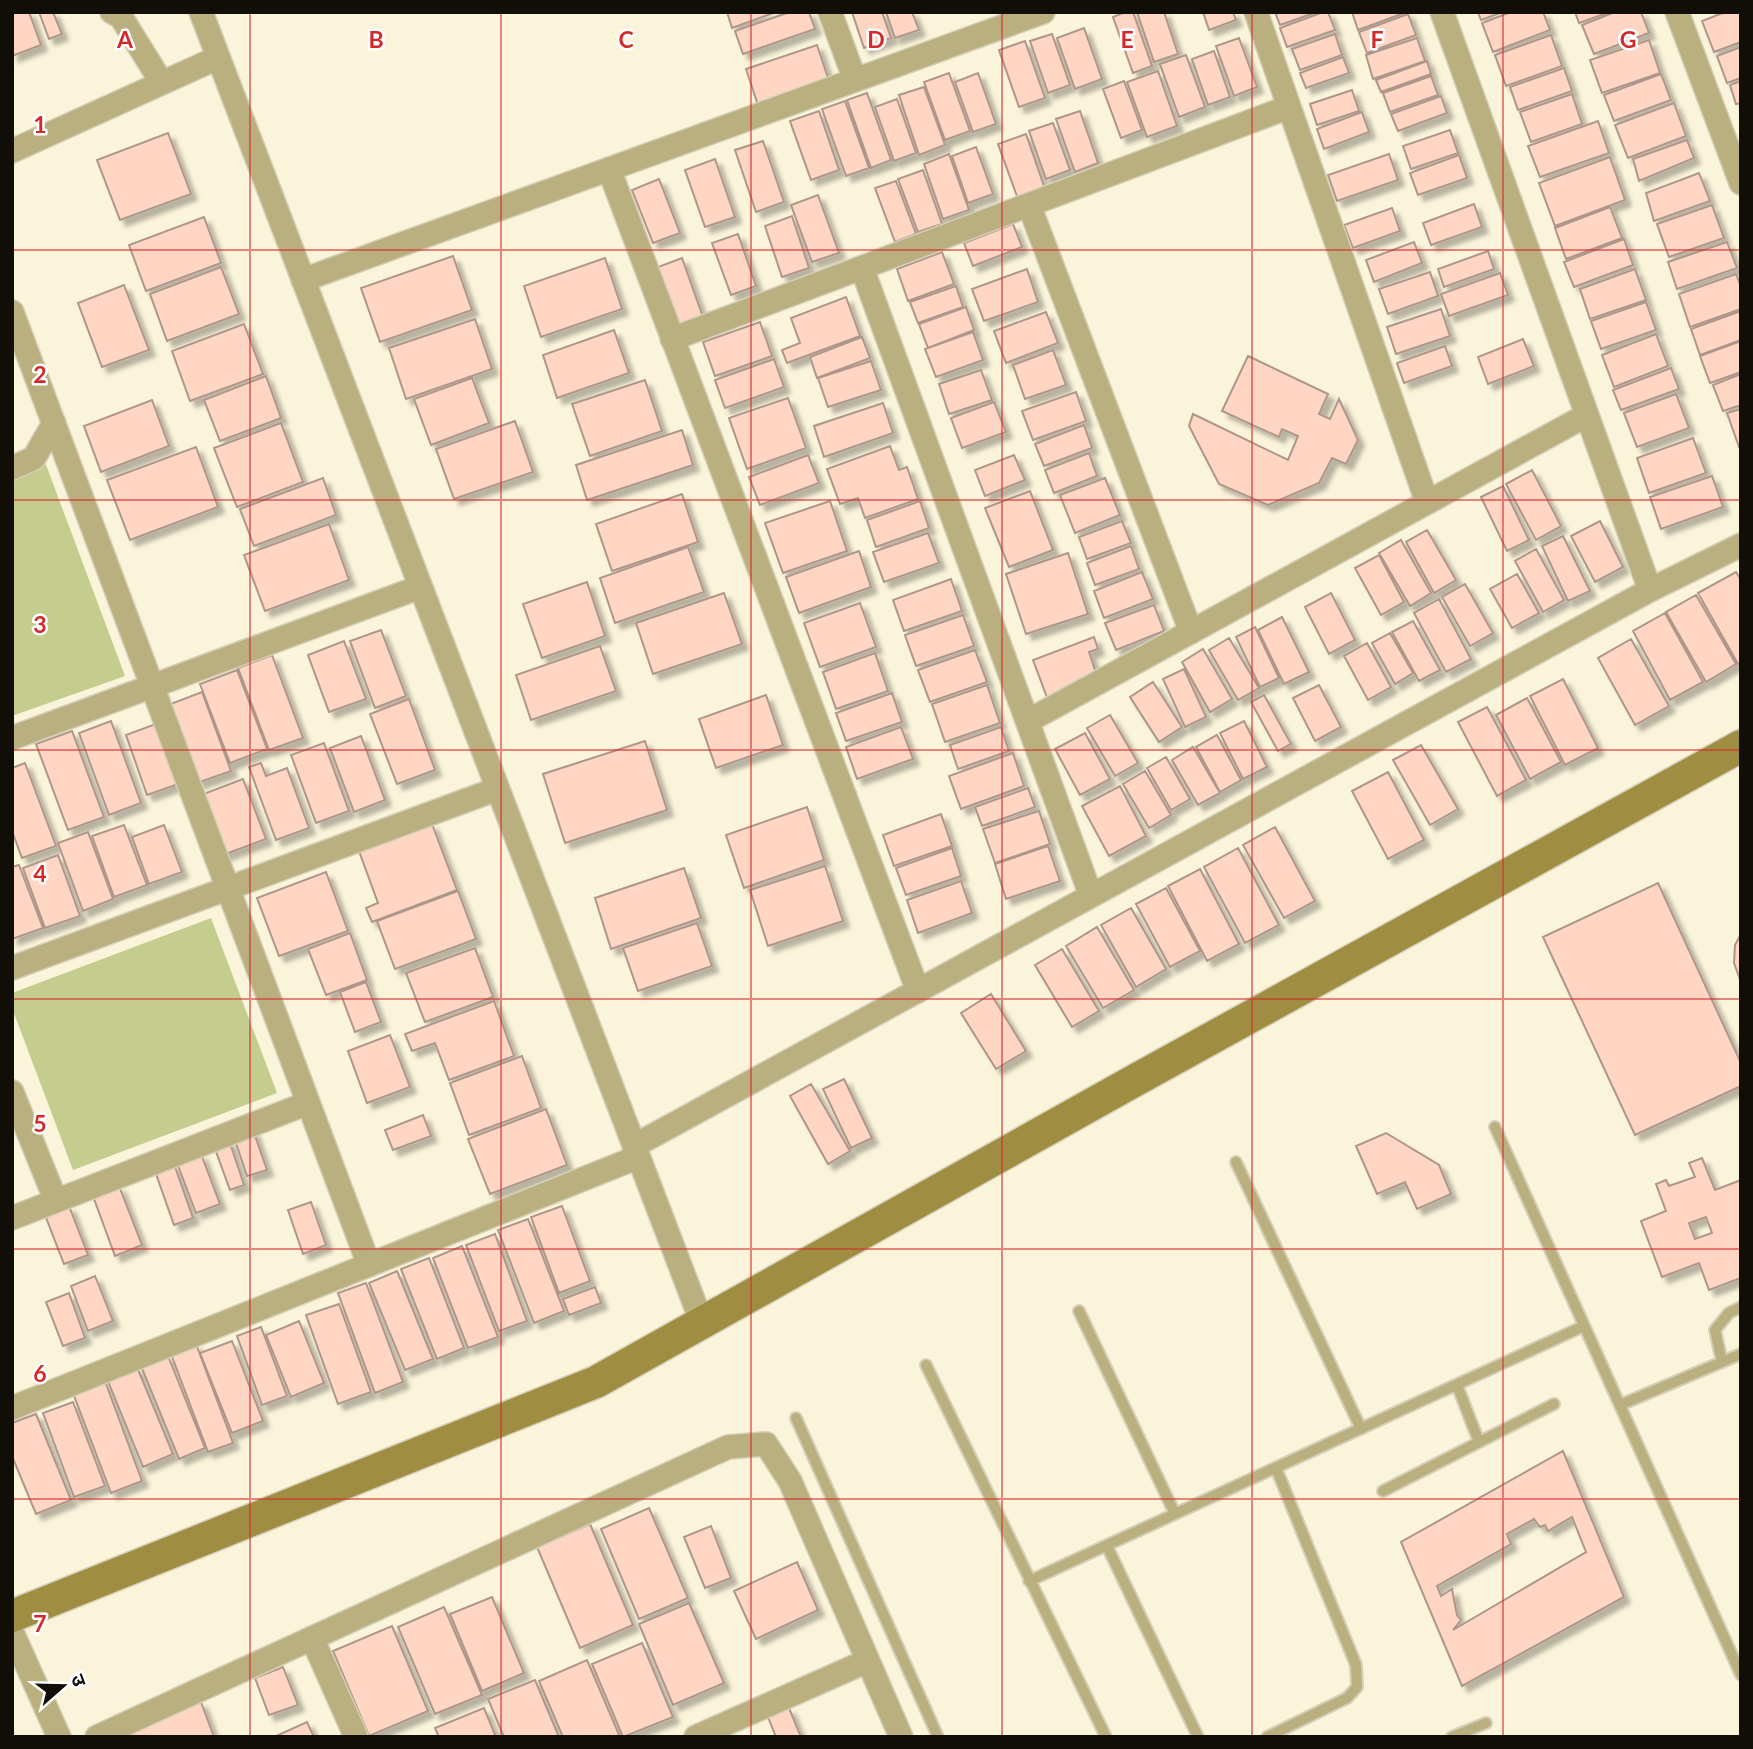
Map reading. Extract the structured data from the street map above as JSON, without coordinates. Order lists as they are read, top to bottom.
{
  "north": "right",
  "grid": {
    "columns": [
      "A",
      "B",
      "C",
      "D",
      "E",
      "F",
      "G"
    ],
    "rows": [
      "1",
      "2",
      "3",
      "4",
      "5",
      "6",
      "7"
    ]
  }
}
